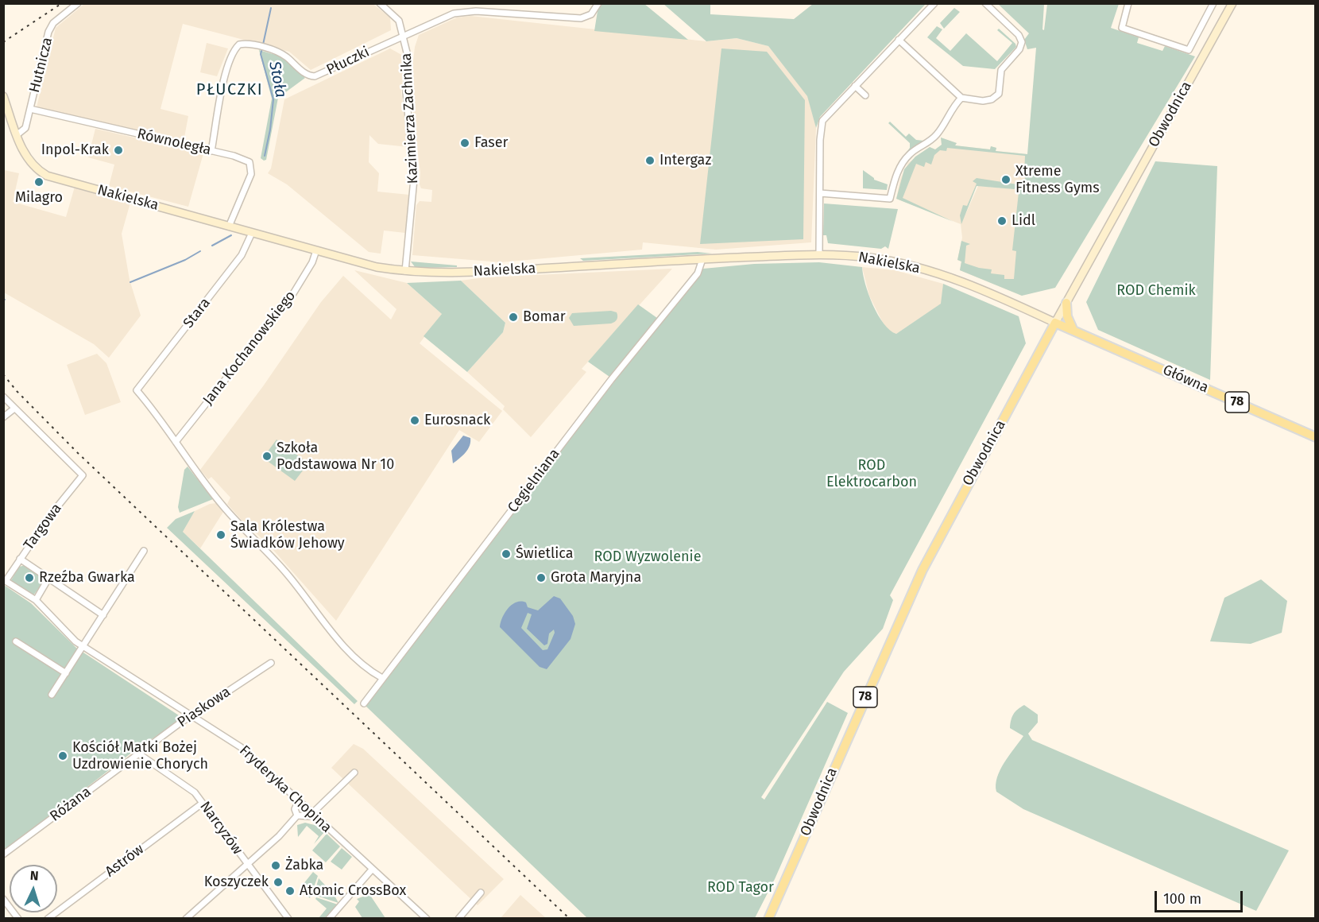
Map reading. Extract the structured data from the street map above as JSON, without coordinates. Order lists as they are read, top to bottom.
{
  "streets": {
    "main road": ["Obwodnica", "Główna", "78"],
    "street": [
      "Płuczki",
      "Hutnicza",
      "Kazimierza Zachnika",
      "Równoległa",
      "Nakielska",
      "Stara",
      "Jana Kochanowskiego",
      "Cegielniana",
      "Targowa",
      "Piaskowa",
      "Fryderyka Chopina",
      "Różana",
      "Narcyzów",
      "Astrów"
    ]
  },
  "crossings": [
    ["Płuczki", "Kazimierza Zachnika"],
    ["Płuczki", "Równoległa"],
    ["Hutnicza", "Równoległa"],
    ["Hutnicza", "Nakielska"],
    ["Obwodnica", "Nakielska"],
    ["Obwodnica", "Główna"],
    ["Kazimierza Zachnika", "Nakielska"],
    ["Równoległa", "Nakielska"],
    ["Nakielska", "Stara"],
    ["Nakielska", "Jana Kochanowskiego"],
    ["Nakielska", "Główna"],
    ["Nakielska", "Cegielniana"],
    ["Stara", "Jana Kochanowskiego"],
    ["Targowa", "Fryderyka Chopina"],
    ["Piaskowa", "Fryderyka Chopina"],
    ["Piaskowa", "Różana"],
    ["Piaskowa", "Narcyzów"],
    ["Różana", "Narcyzów"],
    ["Narcyzów", "Astrów"]
  ],
  "districts": ["PŁUCZKI"],
  "water": ["Stoła"],
  "parks": [
    "ROD Chemik",
    "ROD Elektrocarbon",
    "ROD Wyzwolenie",
    "ROD Tagor"
  ],
  "places": [
    "Faser",
    "Inpol-Krak",
    "Intergaz",
    "Xtreme Fitness Gyms",
    "Milagro",
    "Lidl",
    "Bomar",
    "Eurosnack",
    "Szkoła Podstawowa Nr 10",
    "Sala Królestwa Świadków Jehowy",
    "Świetlica",
    "Rzeźba Gwarka",
    "Grota Maryjna",
    "Kościół Matki Bożej Uzdrowienie Chorych",
    "Żabka",
    "Koszyczek",
    "Atomic CrossBox"
  ],
  "scale_bar": "100 m",
  "north": "top"
}
